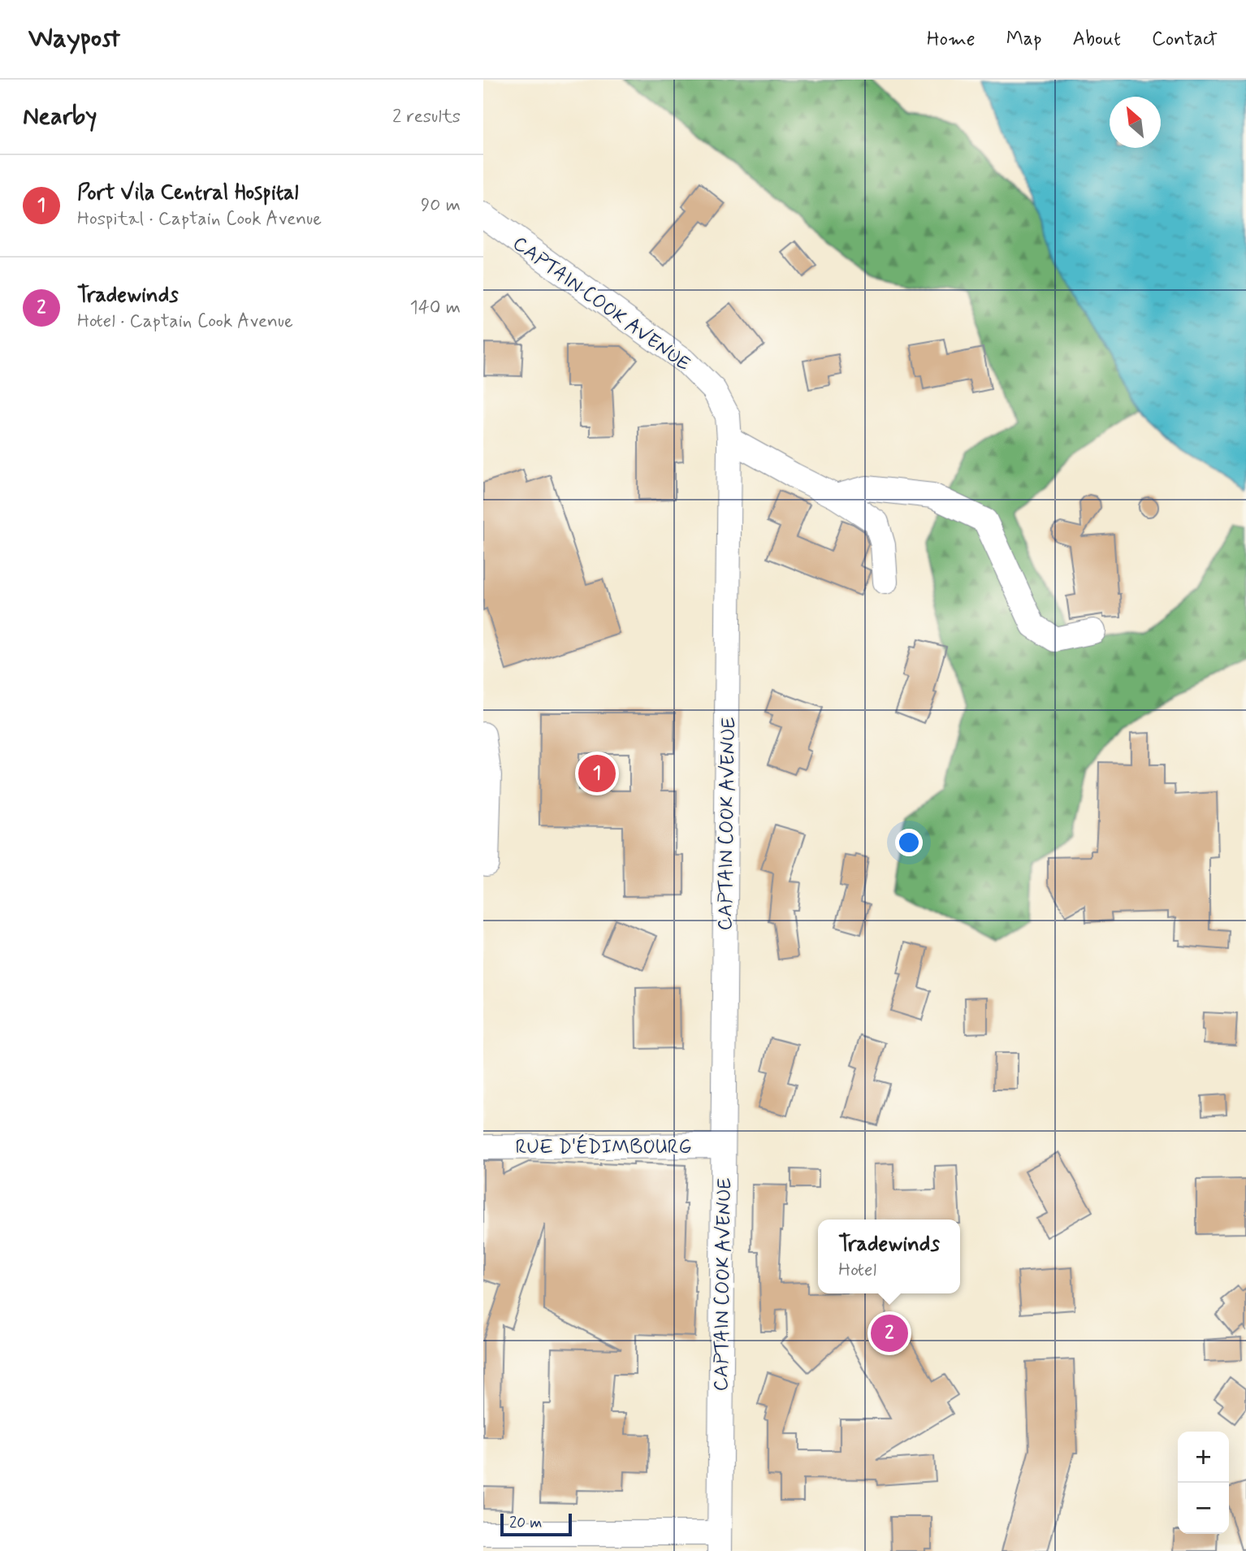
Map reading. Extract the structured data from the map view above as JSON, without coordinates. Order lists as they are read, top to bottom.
{
  "streets": {
    "street": ["CAPTAIN COOK AVENUE", "RUE D'ÉDIMBOURG"]
  },
  "crossings": [
    ["CAPTAIN COOK AVENUE", "RUE D'ÉDIMBOURG"]
  ],
  "scale_bar": "20 m",
  "north": "top left",
  "page": {
    "header": "Waypost",
    "nav": [
      "Home",
      "Map",
      "About",
      "Contact"
    ],
    "heading": ["Nearby", "2 results"],
    "list": [
      {
        "mark": "1",
        "name": "Port Vila Central Hospital",
        "note": "Hospital · Captain Cook Avenue",
        "value": "90 m"
      },
      {
        "mark": "2",
        "name": "Tradewinds",
        "note": "Hotel · Captain Cook Avenue",
        "value": "140 m"
      }
    ],
    "pins": ["1", "2"],
    "popup": ["Tradewinds", "Hotel"],
    "map_buttons": ["+", "−"],
    "scale": "20 m"
  }
}
